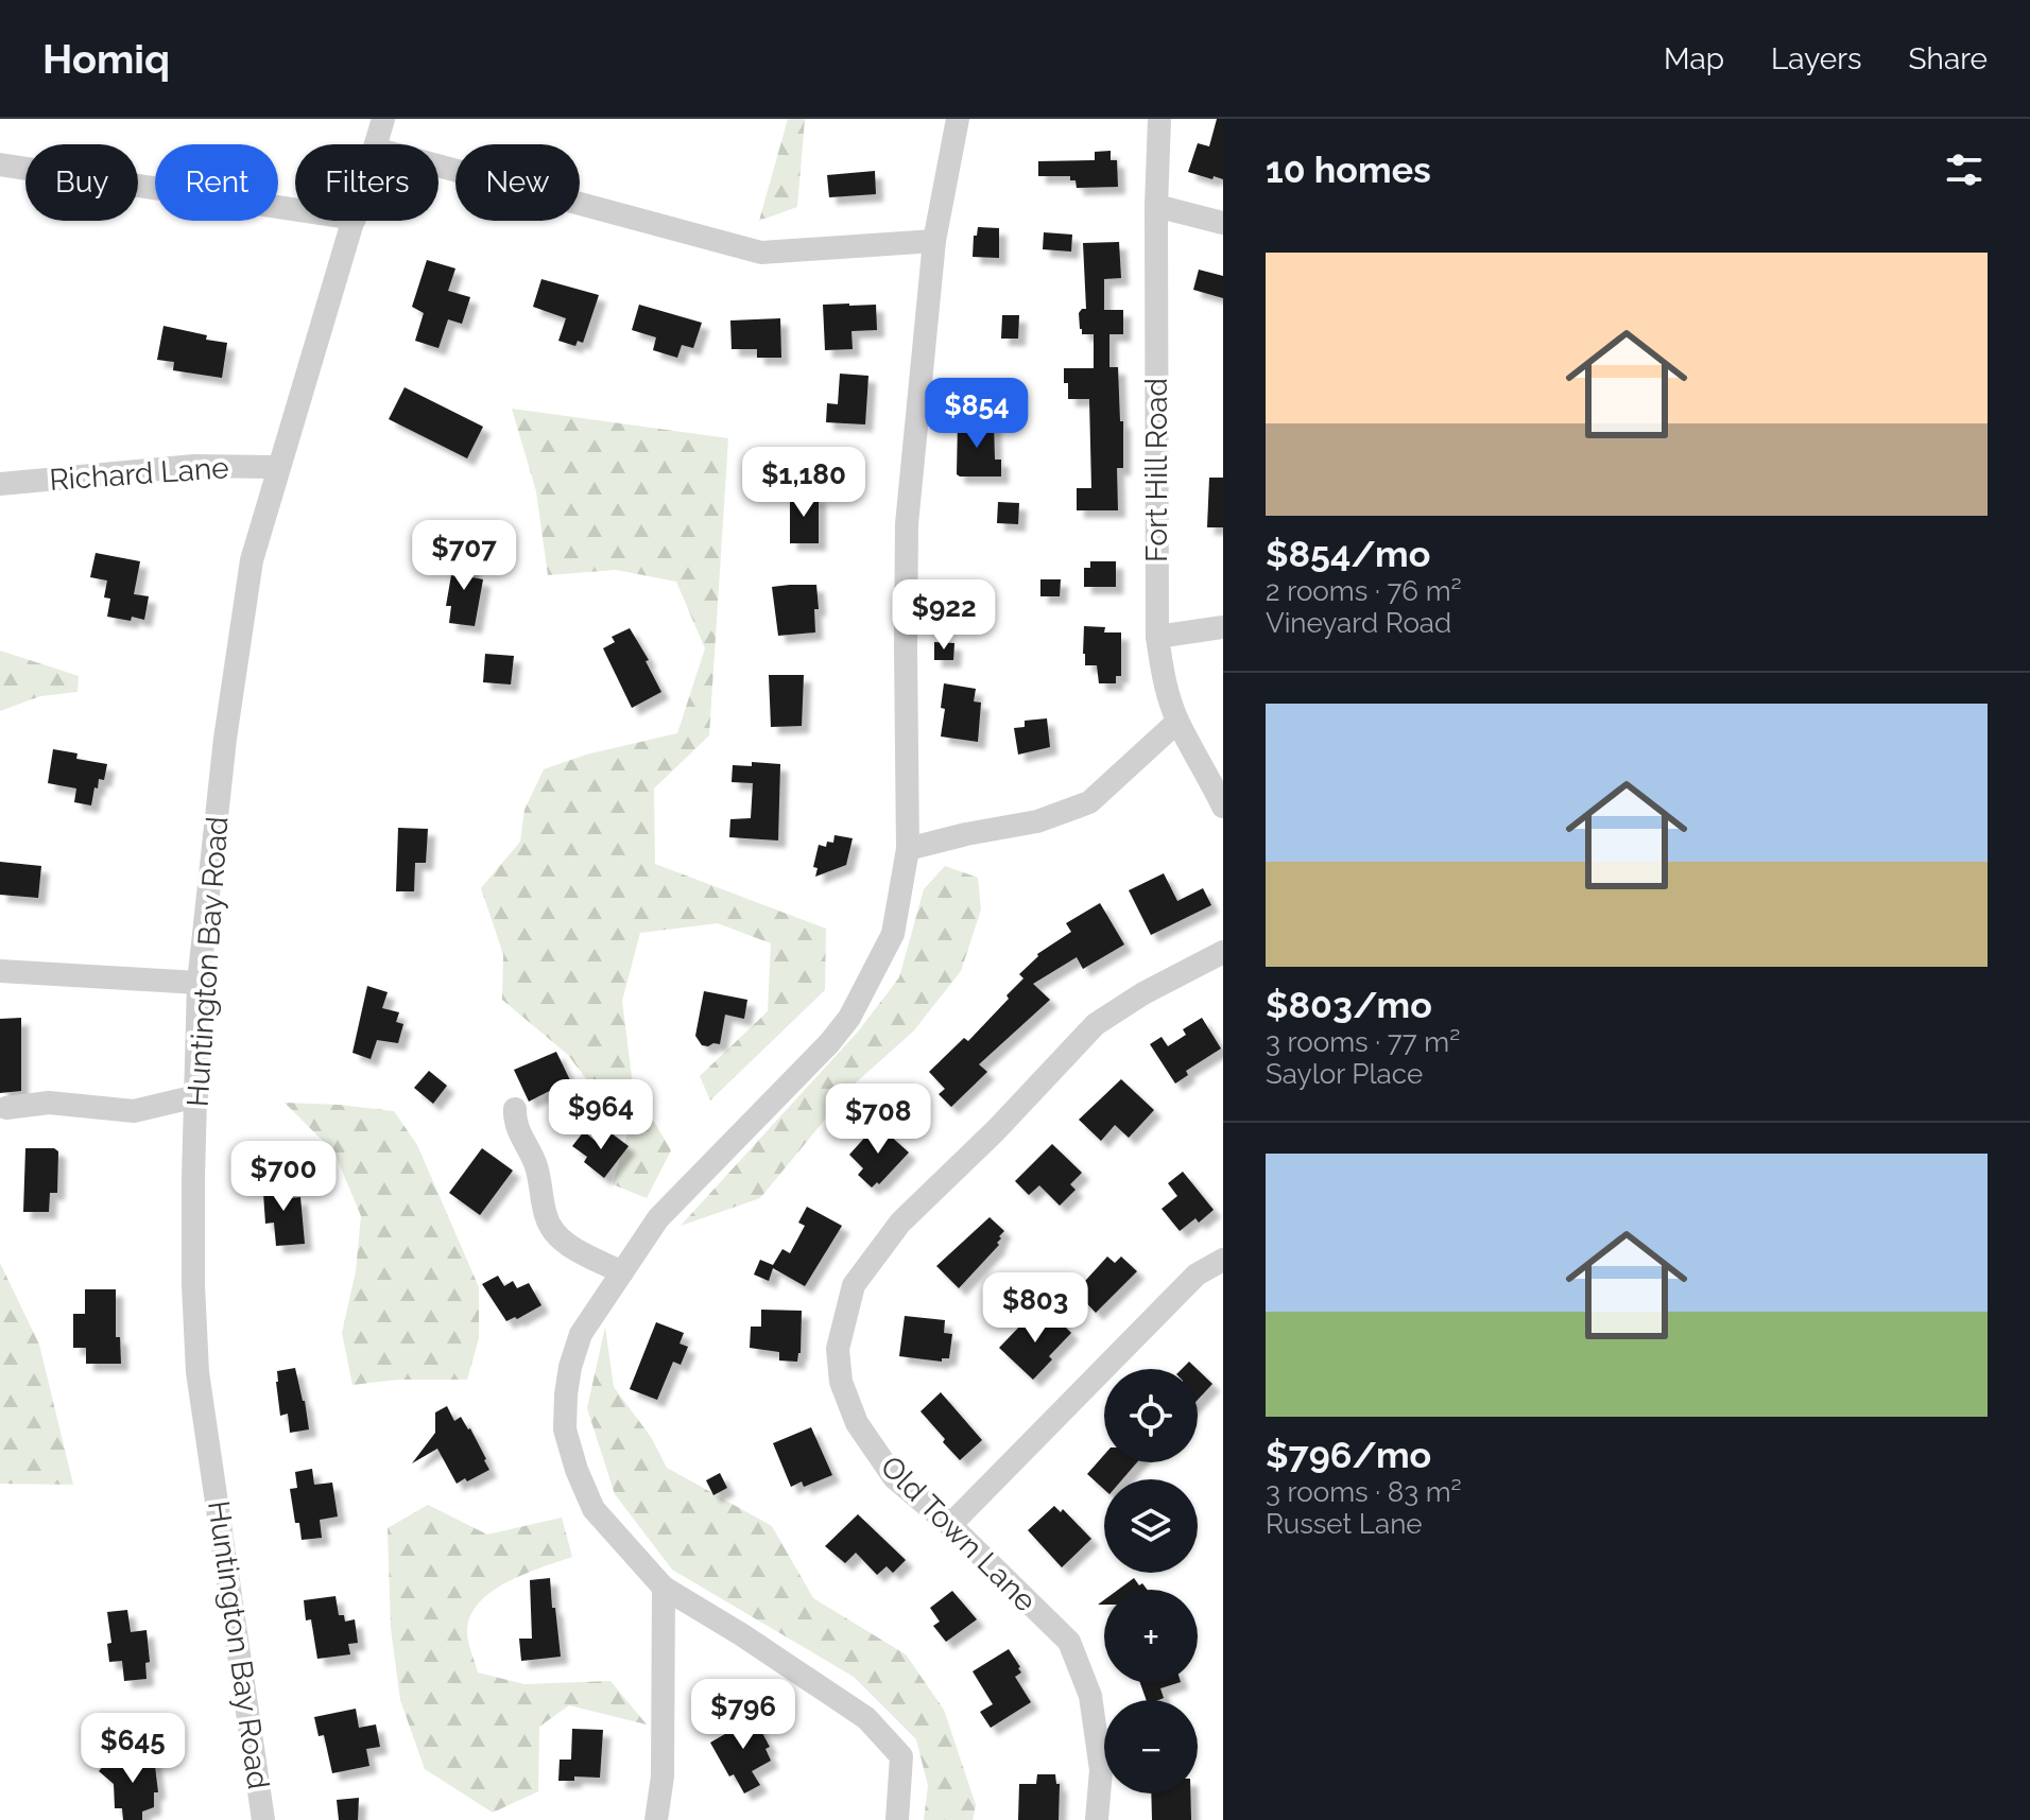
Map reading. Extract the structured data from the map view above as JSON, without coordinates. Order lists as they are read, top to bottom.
{
  "streets": {
    "street": [
      "Fort Hill Road",
      "Richard Lane",
      "Huntington Bay Road",
      "Old Town Lane"
    ]
  },
  "crossings": [
    ["Richard Lane", "Huntington Bay Road"]
  ],
  "page": {
    "header": "Homiq",
    "nav": ["Map", "Layers", "Share"],
    "heading": "10 homes",
    "chip": [
      "Buy",
      "Rent",
      "Filters",
      "New"
    ],
    "list": [
      {
        "name": "$854/mo",
        "note": "2 rooms · 76 m² · Vineyard Road"
      },
      {
        "name": "$803/mo",
        "note": "3 rooms · 77 m² · Saylor Place"
      },
      {
        "name": "$796/mo",
        "note": "3 rooms · 83 m² · Russet Lane"
      }
    ],
    "price": [
      "$854",
      "$1,180",
      "$707",
      "$922",
      "$964",
      "$708",
      "$700",
      "$803",
      "$796",
      "$645"
    ],
    "map_buttons": ["+", "−"]
  }
}
